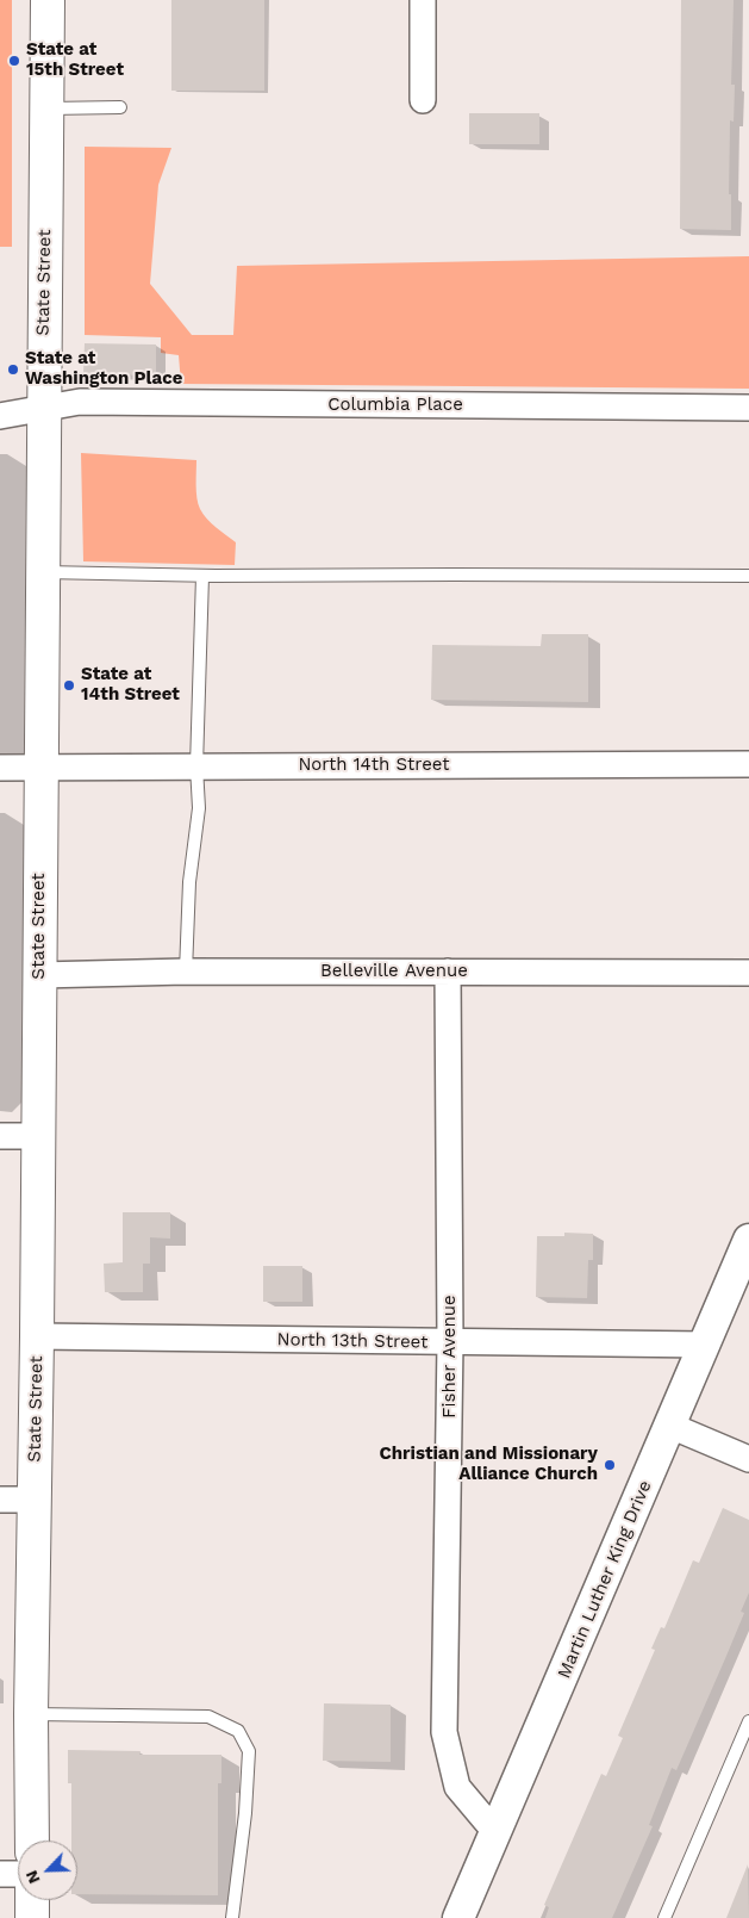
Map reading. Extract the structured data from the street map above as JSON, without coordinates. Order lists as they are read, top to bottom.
{
  "streets": {
    "main road": ["State Street"],
    "street": [
      "Columbia Place",
      "North 14th Street",
      "Belleville Avenue",
      "North 13th Street",
      "Fisher Avenue",
      "Martin Luther King Drive"
    ]
  },
  "crossings": [
    ["State Street", "Columbia Place"],
    ["State Street", "North 14th Street"],
    ["State Street", "Belleville Avenue"],
    ["State Street", "North 13th Street"],
    ["Belleville Avenue", "Fisher Avenue"],
    ["North 13th Street", "Fisher Avenue"],
    ["North 13th Street", "Martin Luther King Drive"],
    ["Fisher Avenue", "Martin Luther King Drive"]
  ],
  "places": [
    "State at 15th Street",
    "State at Washington Place",
    "State at 14th Street",
    "Christian and Missionary Alliance Church"
  ],
  "north": "bottom left"
}
